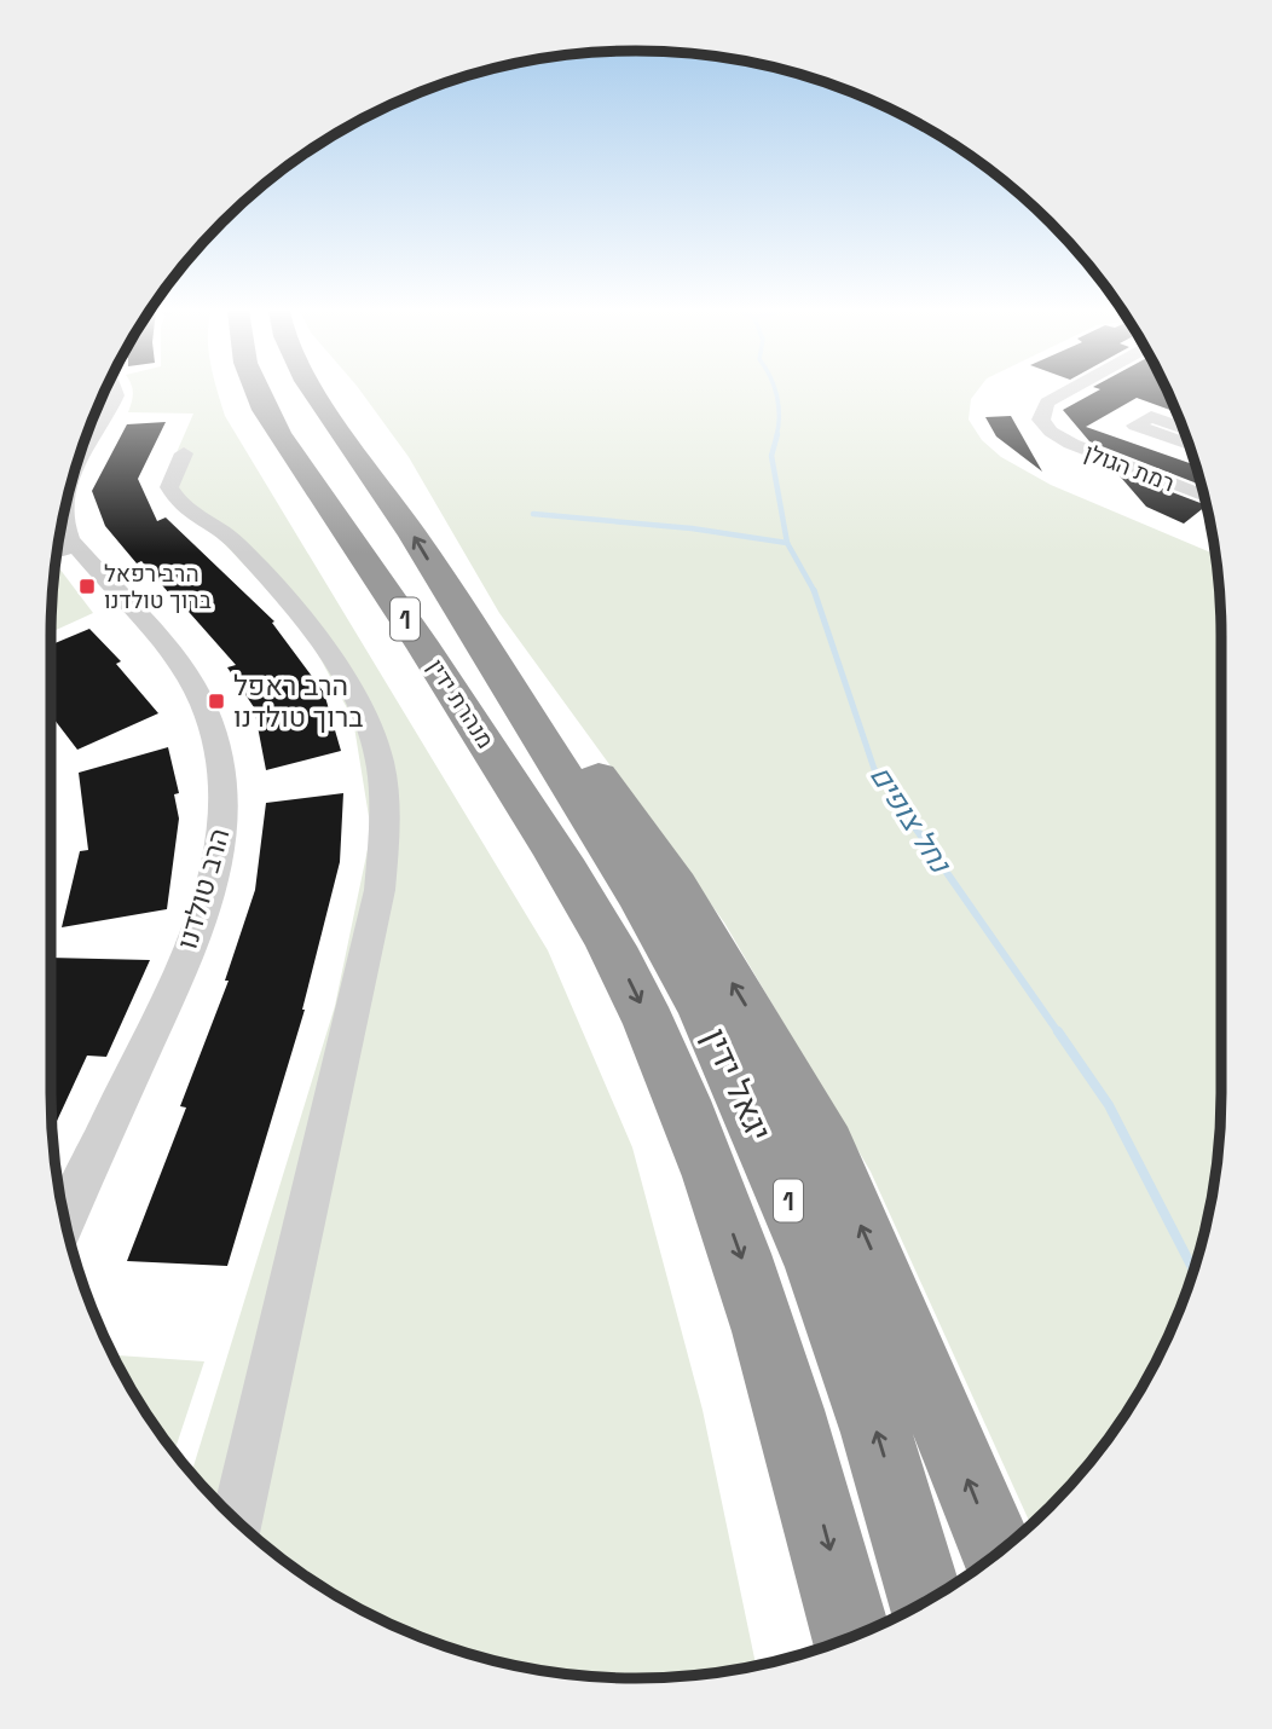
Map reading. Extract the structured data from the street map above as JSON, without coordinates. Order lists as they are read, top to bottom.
{
  "streets": {
    "highway": ["1", "מנהרת ידין", "יגאל ידין"],
    "street": ["רמת הגולן", "הרב טולדנו"]
  },
  "crossings": [
    ["מנהרת ידין", "יגאל ידין"]
  ],
  "water": ["נחל צופים"],
  "places": {
    "transit": ["הרב רפאל ברוך טולדנו", "הרב ראפל ברוך טולדנו"]
  }
}
